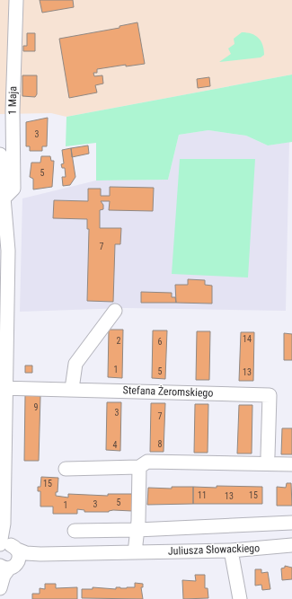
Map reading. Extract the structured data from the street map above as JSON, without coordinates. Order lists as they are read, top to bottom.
{
  "streets": {
    "street": ["1 Maja", "Stefana Żeromskiego", "Juliusza Słowackiego"]
  },
  "house_numbers": [
    "3",
    "5",
    "7",
    "14",
    "2",
    "6",
    "1",
    "5",
    "13",
    "9",
    "3",
    "7",
    "8",
    "4",
    "15",
    "11",
    "15",
    "13",
    "5",
    "3",
    "1"
  ]
}
